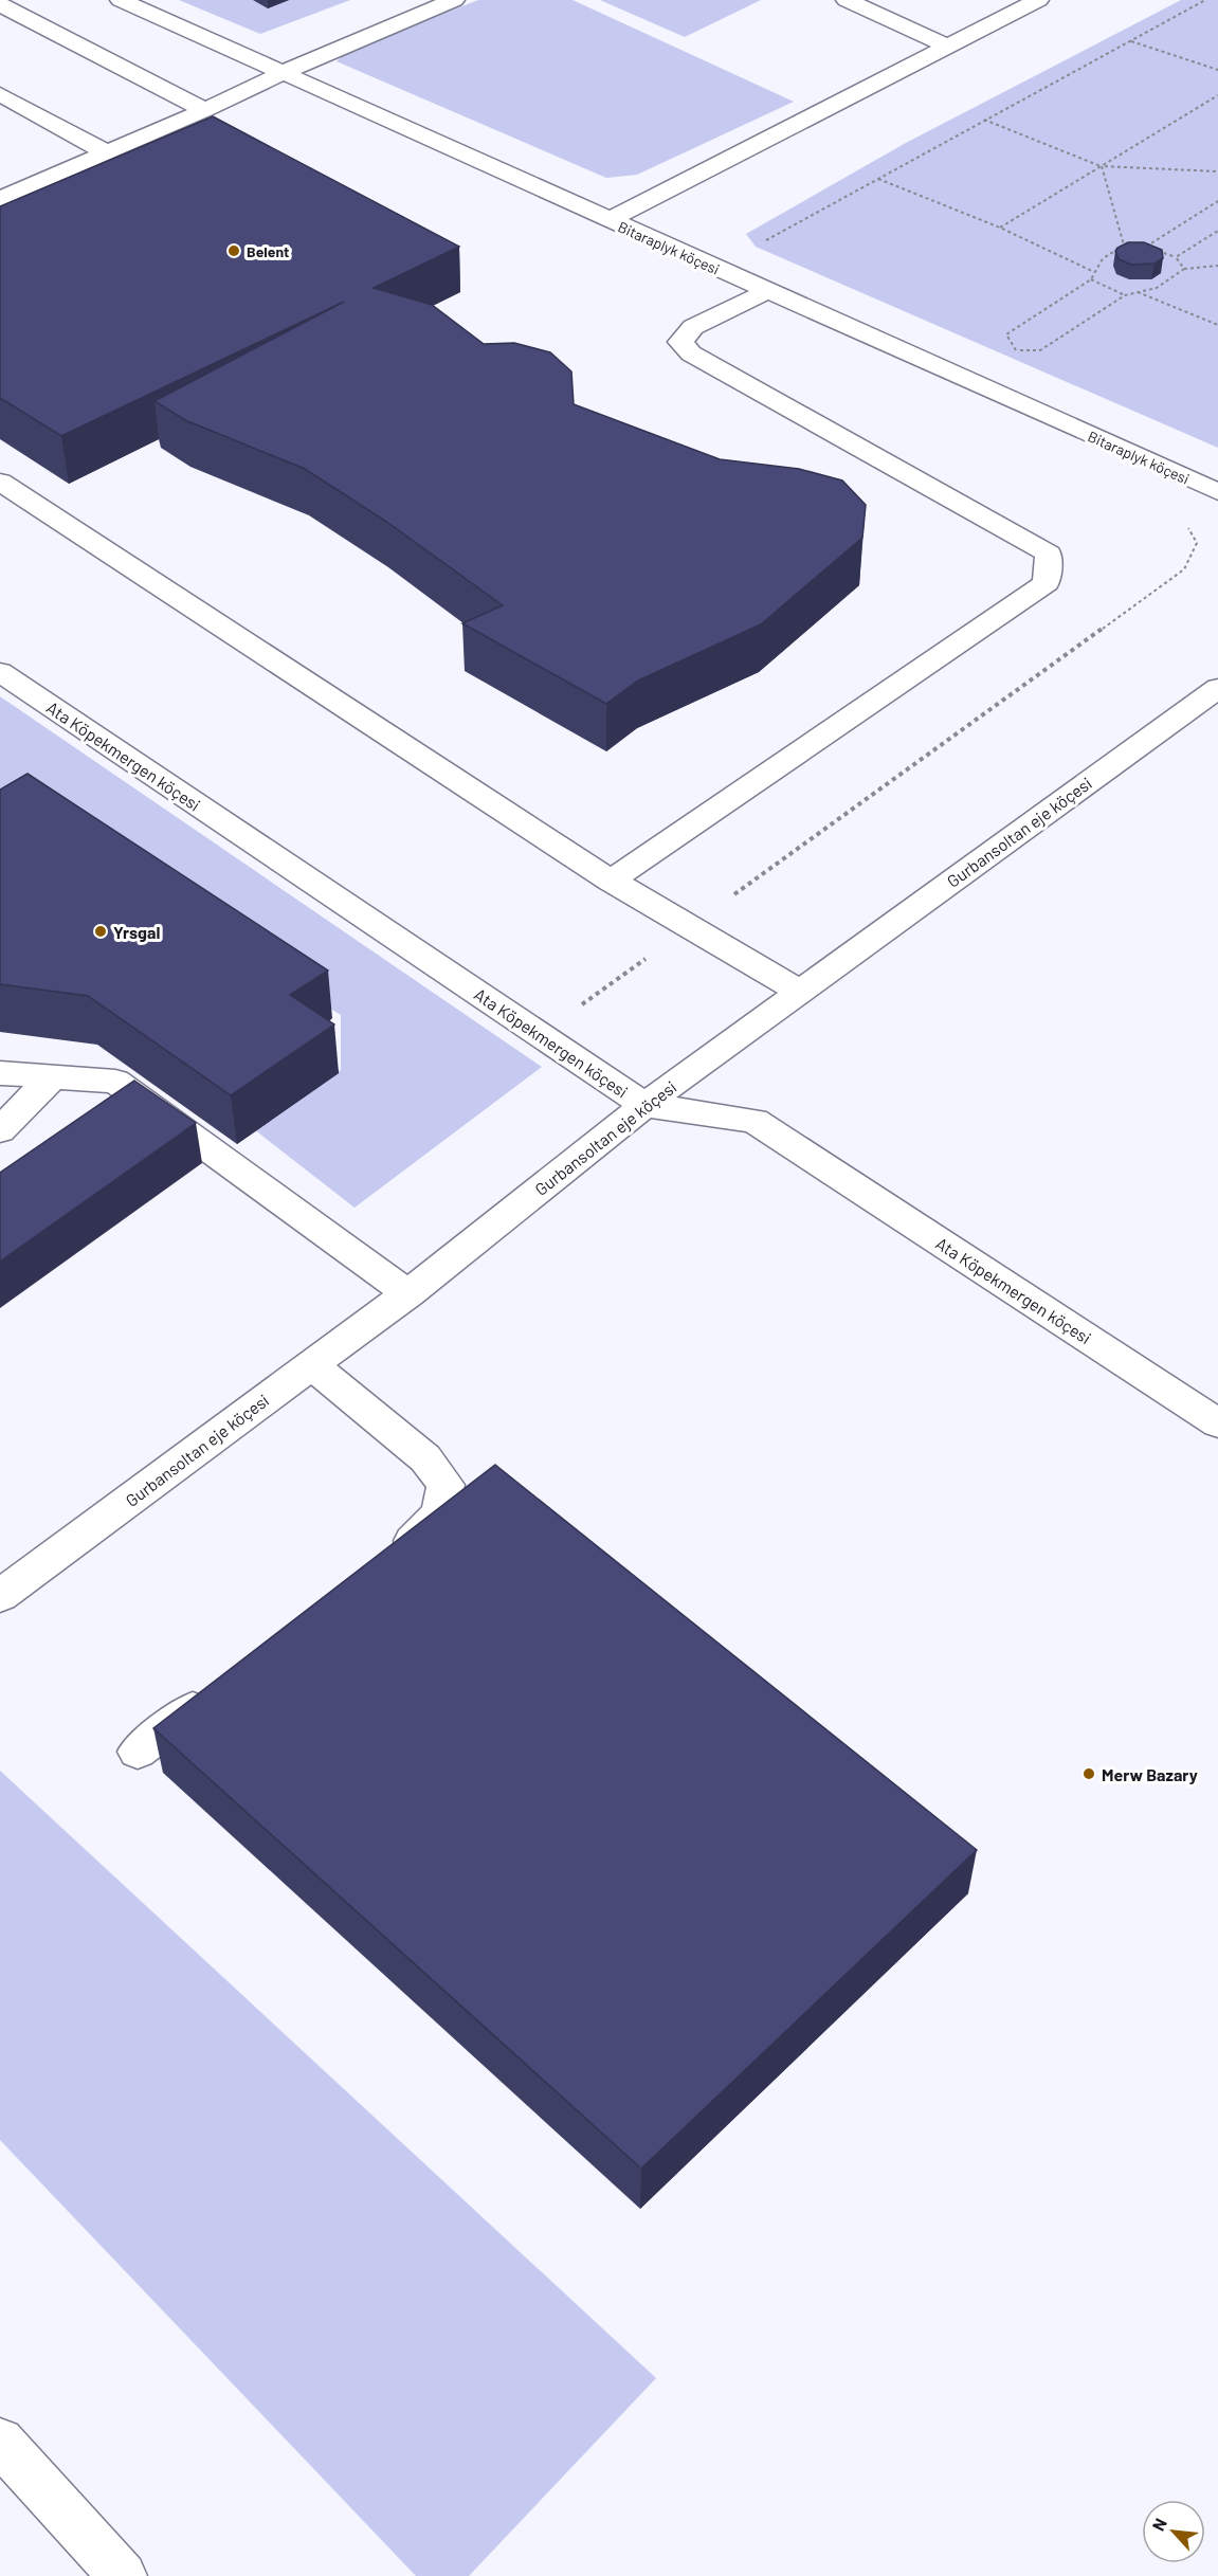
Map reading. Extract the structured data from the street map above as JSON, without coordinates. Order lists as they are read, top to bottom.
{
  "streets": {
    "street": ["Bitaraplyk köçesi", "Ata Köpekmergen köçesi", "Gurbansoltan eje köçesi"]
  },
  "crossings": [
    ["Ata Köpekmergen köçesi", "Gurbansoltan eje köçesi"]
  ],
  "places": ["Belent", "Yrsgal", "Merw Bazary"],
  "north": "top left"
}
